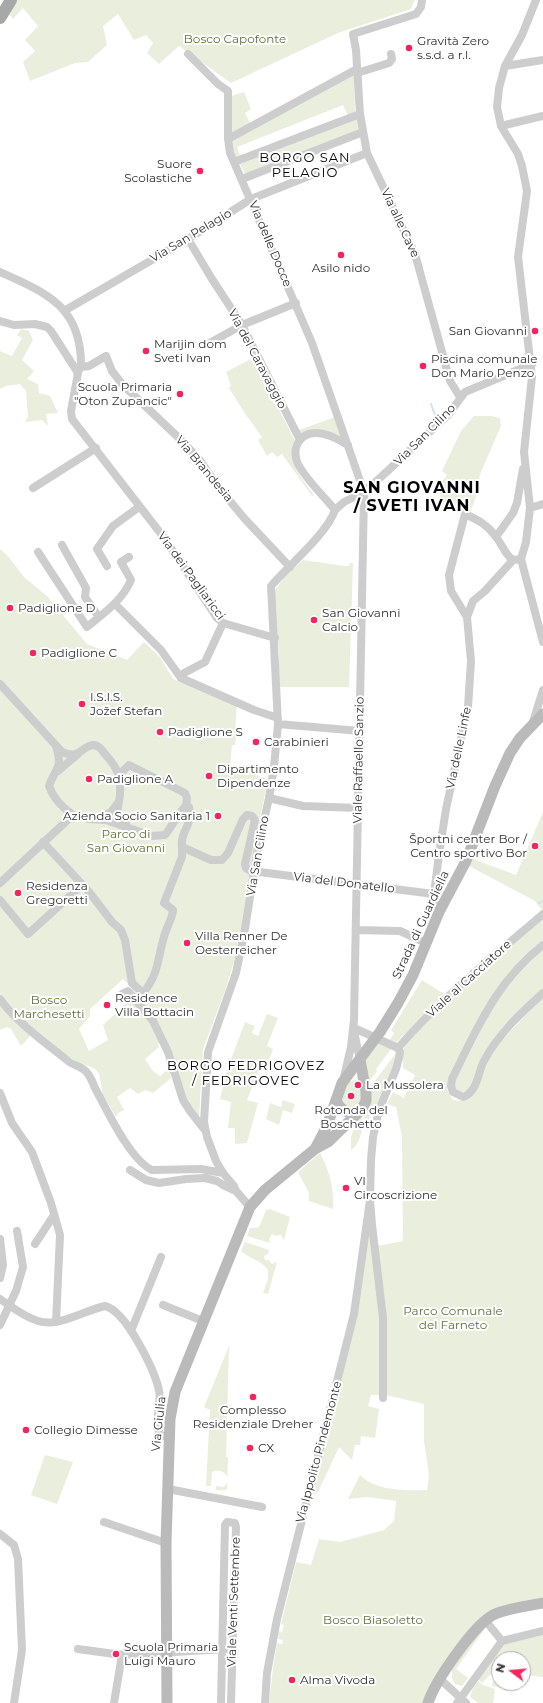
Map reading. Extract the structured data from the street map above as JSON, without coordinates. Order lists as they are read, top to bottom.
{
  "streets": {
    "street": [
      "Via alle Cave",
      "Via San Pelagio",
      "Via delle Docce",
      "Via del Caravaggio",
      "Via San Cilino",
      "Via Brandesia",
      "Via dei Pagliaricci",
      "Via delle Linfe",
      "Viale Raffaello Sanzio",
      "Via del Donatello",
      "Strada di Guardiella",
      "Viale al Cacciatore",
      "Via Giulia",
      "Via Ippolito Pindemonte",
      "Viale Venti Settembre"
    ]
  },
  "crossings": [
    ["Via alle Cave", "Via San Pelagio"],
    ["Via alle Cave", "Via San Cilino"],
    ["Via San Pelagio", "Via delle Docce"],
    ["Via San Pelagio", "Via del Caravaggio"],
    ["Via San Pelagio", "Via dei Pagliaricci"],
    ["Via delle Docce", "Viale Raffaello Sanzio"],
    ["Via San Cilino", "Via Brandesia"],
    ["Via San Cilino", "Via dei Pagliaricci"],
    ["Via San Cilino", "Viale Raffaello Sanzio"],
    ["Via San Cilino", "Via del Donatello"],
    ["Via San Cilino", "Via Giulia"],
    ["Via Brandesia", "Via dei Pagliaricci"],
    ["Via delle Linfe", "Via del Donatello"],
    ["Via delle Linfe", "Strada di Guardiella"],
    ["Viale Raffaello Sanzio", "Via del Donatello"],
    ["Viale al Cacciatore", "Via Ippolito Pindemonte"]
  ],
  "districts": ["BORGO SAN PELAGIO", "SAN GIOVANNI / SVETI IVAN", "BORGO FEDRIGOVEZ / FEDRIGOVEC"],
  "parks": [
    "Bosco Capofonte",
    "Parco di San Giovanni",
    "Bosco Marchesetti",
    "Parco Comunale del Farneto",
    "Bosco Biasoletto"
  ],
  "places": [
    "Gravità Zero s.s.d. a r.l.",
    "Suore Scolastiche",
    "Asilo nido",
    "San Giovanni",
    "Marijin dom Sveti Ivan",
    "Piscina comunale Don Mario Penzo",
    "Scuola Primaria \"Oton Zupancic\"",
    "Padiglione D",
    "San Giovanni Calcio",
    "Padiglione C",
    "I.S.I.S. Jožef Stefan",
    "Padiglione S",
    "Carabinieri",
    "Dipartimento Dipendenze",
    "Padiglione A",
    "Azienda Socio Sanitaria 1",
    "Športni center Bor / Centro sportivo Bor",
    "Residenza Gregoretti",
    "Villa Renner De Oesterreicher",
    "Residence Villa Bottacin",
    "La Mussolera",
    "Rotonda del Boschetto",
    "VI Circoscrizione",
    "Complesso Residenziale Dreher",
    "Collegio Dimesse",
    "CX",
    "Scuola Primaria Luigi Mauro",
    "Alma Vivoda"
  ],
  "north": "left"
}
